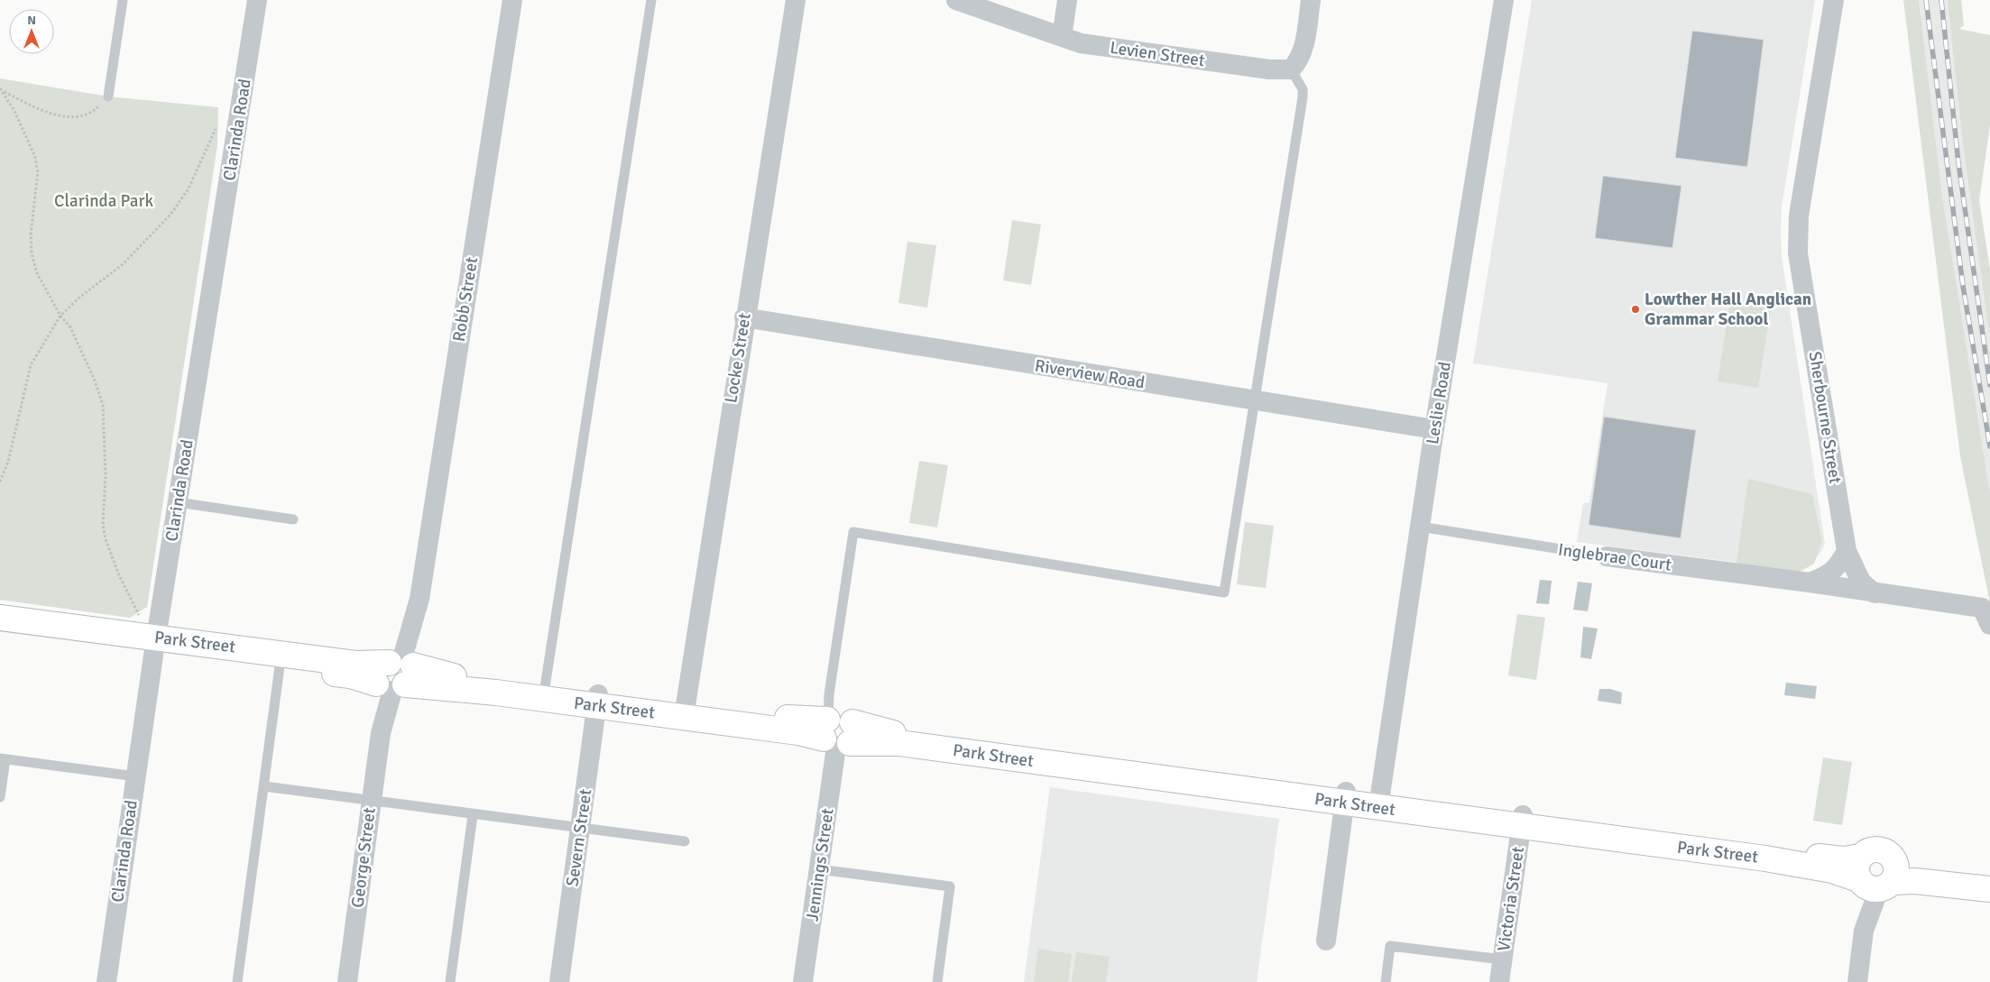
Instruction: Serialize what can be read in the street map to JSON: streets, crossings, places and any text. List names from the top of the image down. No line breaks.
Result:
{"streets":{"street":["Levien Street","Clarinda Road","Robb Street","Locke Street","Riverview Road","Leslie Road","Sherbourne Street","Inglebrae Court","Park Street","Severn Street","George Street","Jennings Street","Victoria Street"]},"crossings":[["Clarinda Road","Park Street"],["Robb Street","Park Street"],["Robb Street","George Street"],["Locke Street","Riverview Road"],["Locke Street","Park Street"],["Riverview Road","Leslie Road"],["Leslie Road","Inglebrae Court"],["Leslie Road","Park Street"],["Sherbourne Street","Inglebrae Court"],["Park Street","Severn Street"],["Park Street","George Street"],["Park Street","Jennings Street"],["Park Street","Victoria Street"]],"parks":["Clarinda Park"],"places":["Lowther Hall Anglican Grammar School"],"north":"top"}
